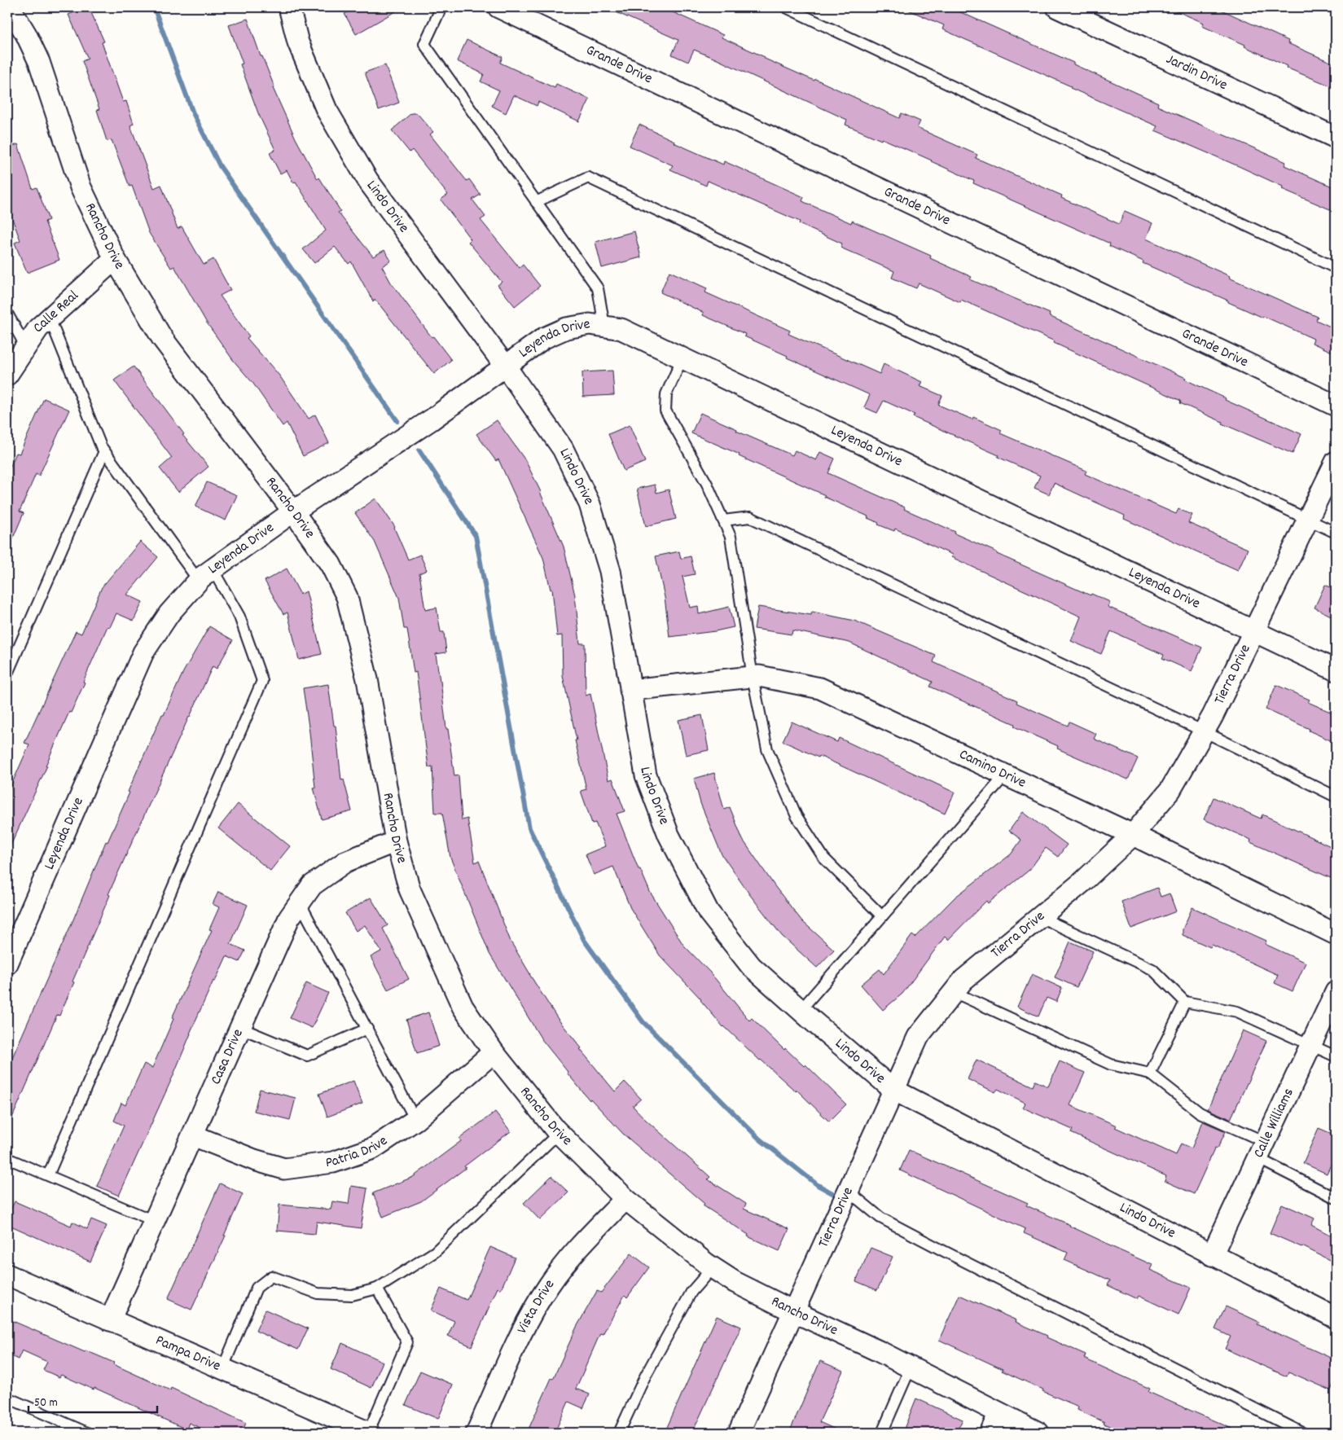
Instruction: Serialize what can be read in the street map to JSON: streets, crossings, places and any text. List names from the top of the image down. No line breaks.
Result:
{"streets":{"street":["Grande Drive","Jardin Drive","Lindo Drive","Rancho Drive","Calle Real","Leyenda Drive","Tierra Drive","Camino Drive","Casa Drive","Calle Williams","Patria Drive","Vista Drive","Pampa Drive"]},"crossings":[["Lindo Drive","Leyenda Drive"],["Lindo Drive","Tierra Drive"],["Lindo Drive","Camino Drive"],["Lindo Drive","Calle Williams"],["Rancho Drive","Calle Real"],["Rancho Drive","Leyenda Drive"],["Rancho Drive","Tierra Drive"],["Rancho Drive","Casa Drive"],["Rancho Drive","Patria Drive"],["Rancho Drive","Vista Drive"],["Leyenda Drive","Tierra Drive"],["Tierra Drive","Camino Drive"],["Casa Drive","Patria Drive"],["Casa Drive","Pampa Drive"]],"scale_bar":"50 m"}
